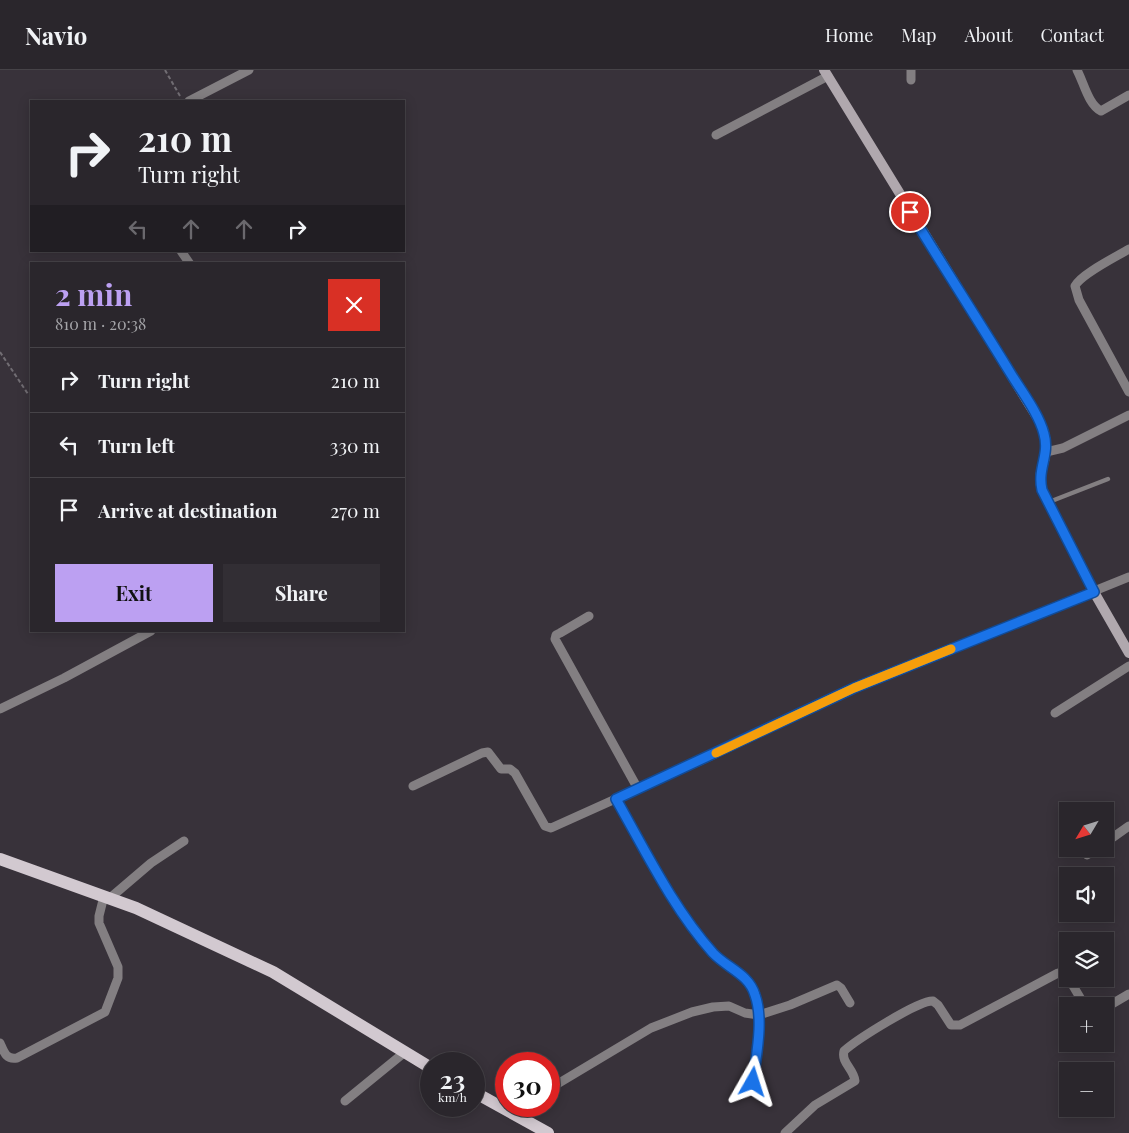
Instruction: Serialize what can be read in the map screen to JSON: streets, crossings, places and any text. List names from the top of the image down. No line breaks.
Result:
{"north":"bottom left","page":{"header":"Navio","nav":["Home","Map","About","Contact"],"turn":["210 m","Turn right"],"heading":["2 min","810 m · 20:38"],"list":[{"name":"Turn right","value":"210 m"},{"name":"Turn left","value":"330 m"},{"name":"Arrive at destination","value":"270 m"}],"buttons":["Exit","Share"],"map_buttons":["+","−"],"speed":"23 km/h","limit":"30"}}
